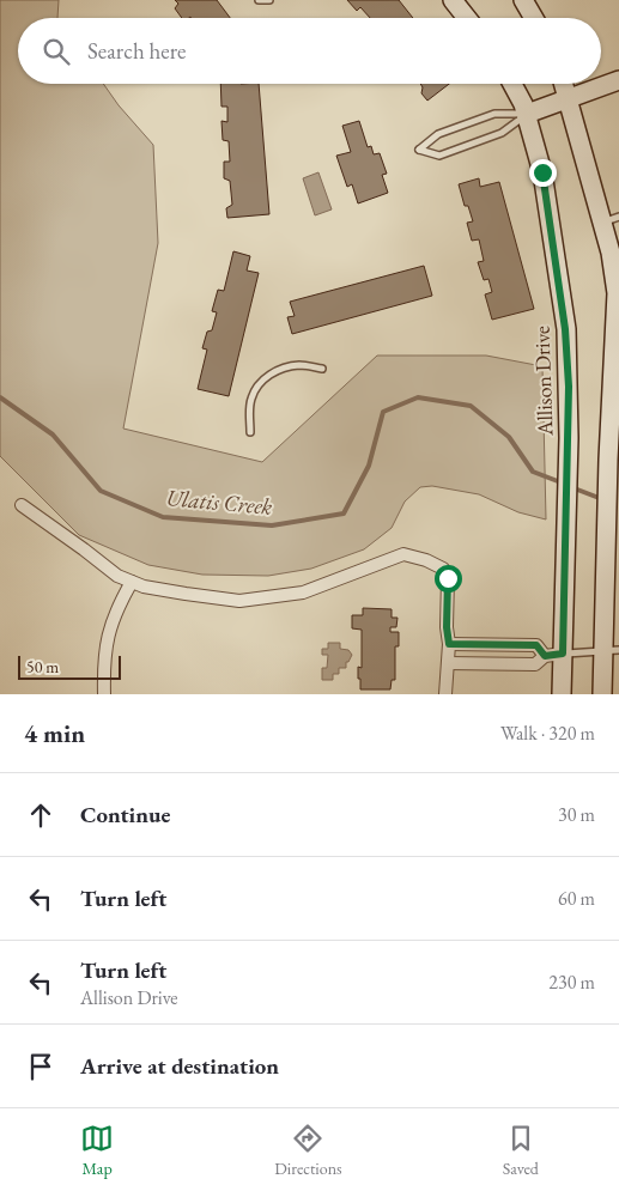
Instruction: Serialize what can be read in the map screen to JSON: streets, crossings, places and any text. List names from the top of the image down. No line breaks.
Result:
{"streets":{"main road":["Allison Drive"]},"water":["Ulatis Creek"],"scale_bar":"50 m","page":{"search":"Search here","scale":"50 m","heading":["4 min","Walk · 320 m"],"list":[["Continue","30 m"],["Turn left","60 m"],["Turn left","Allison Drive","230 m"],"Arrive at destination"],"nav":["Map","Directions","Saved"]}}
